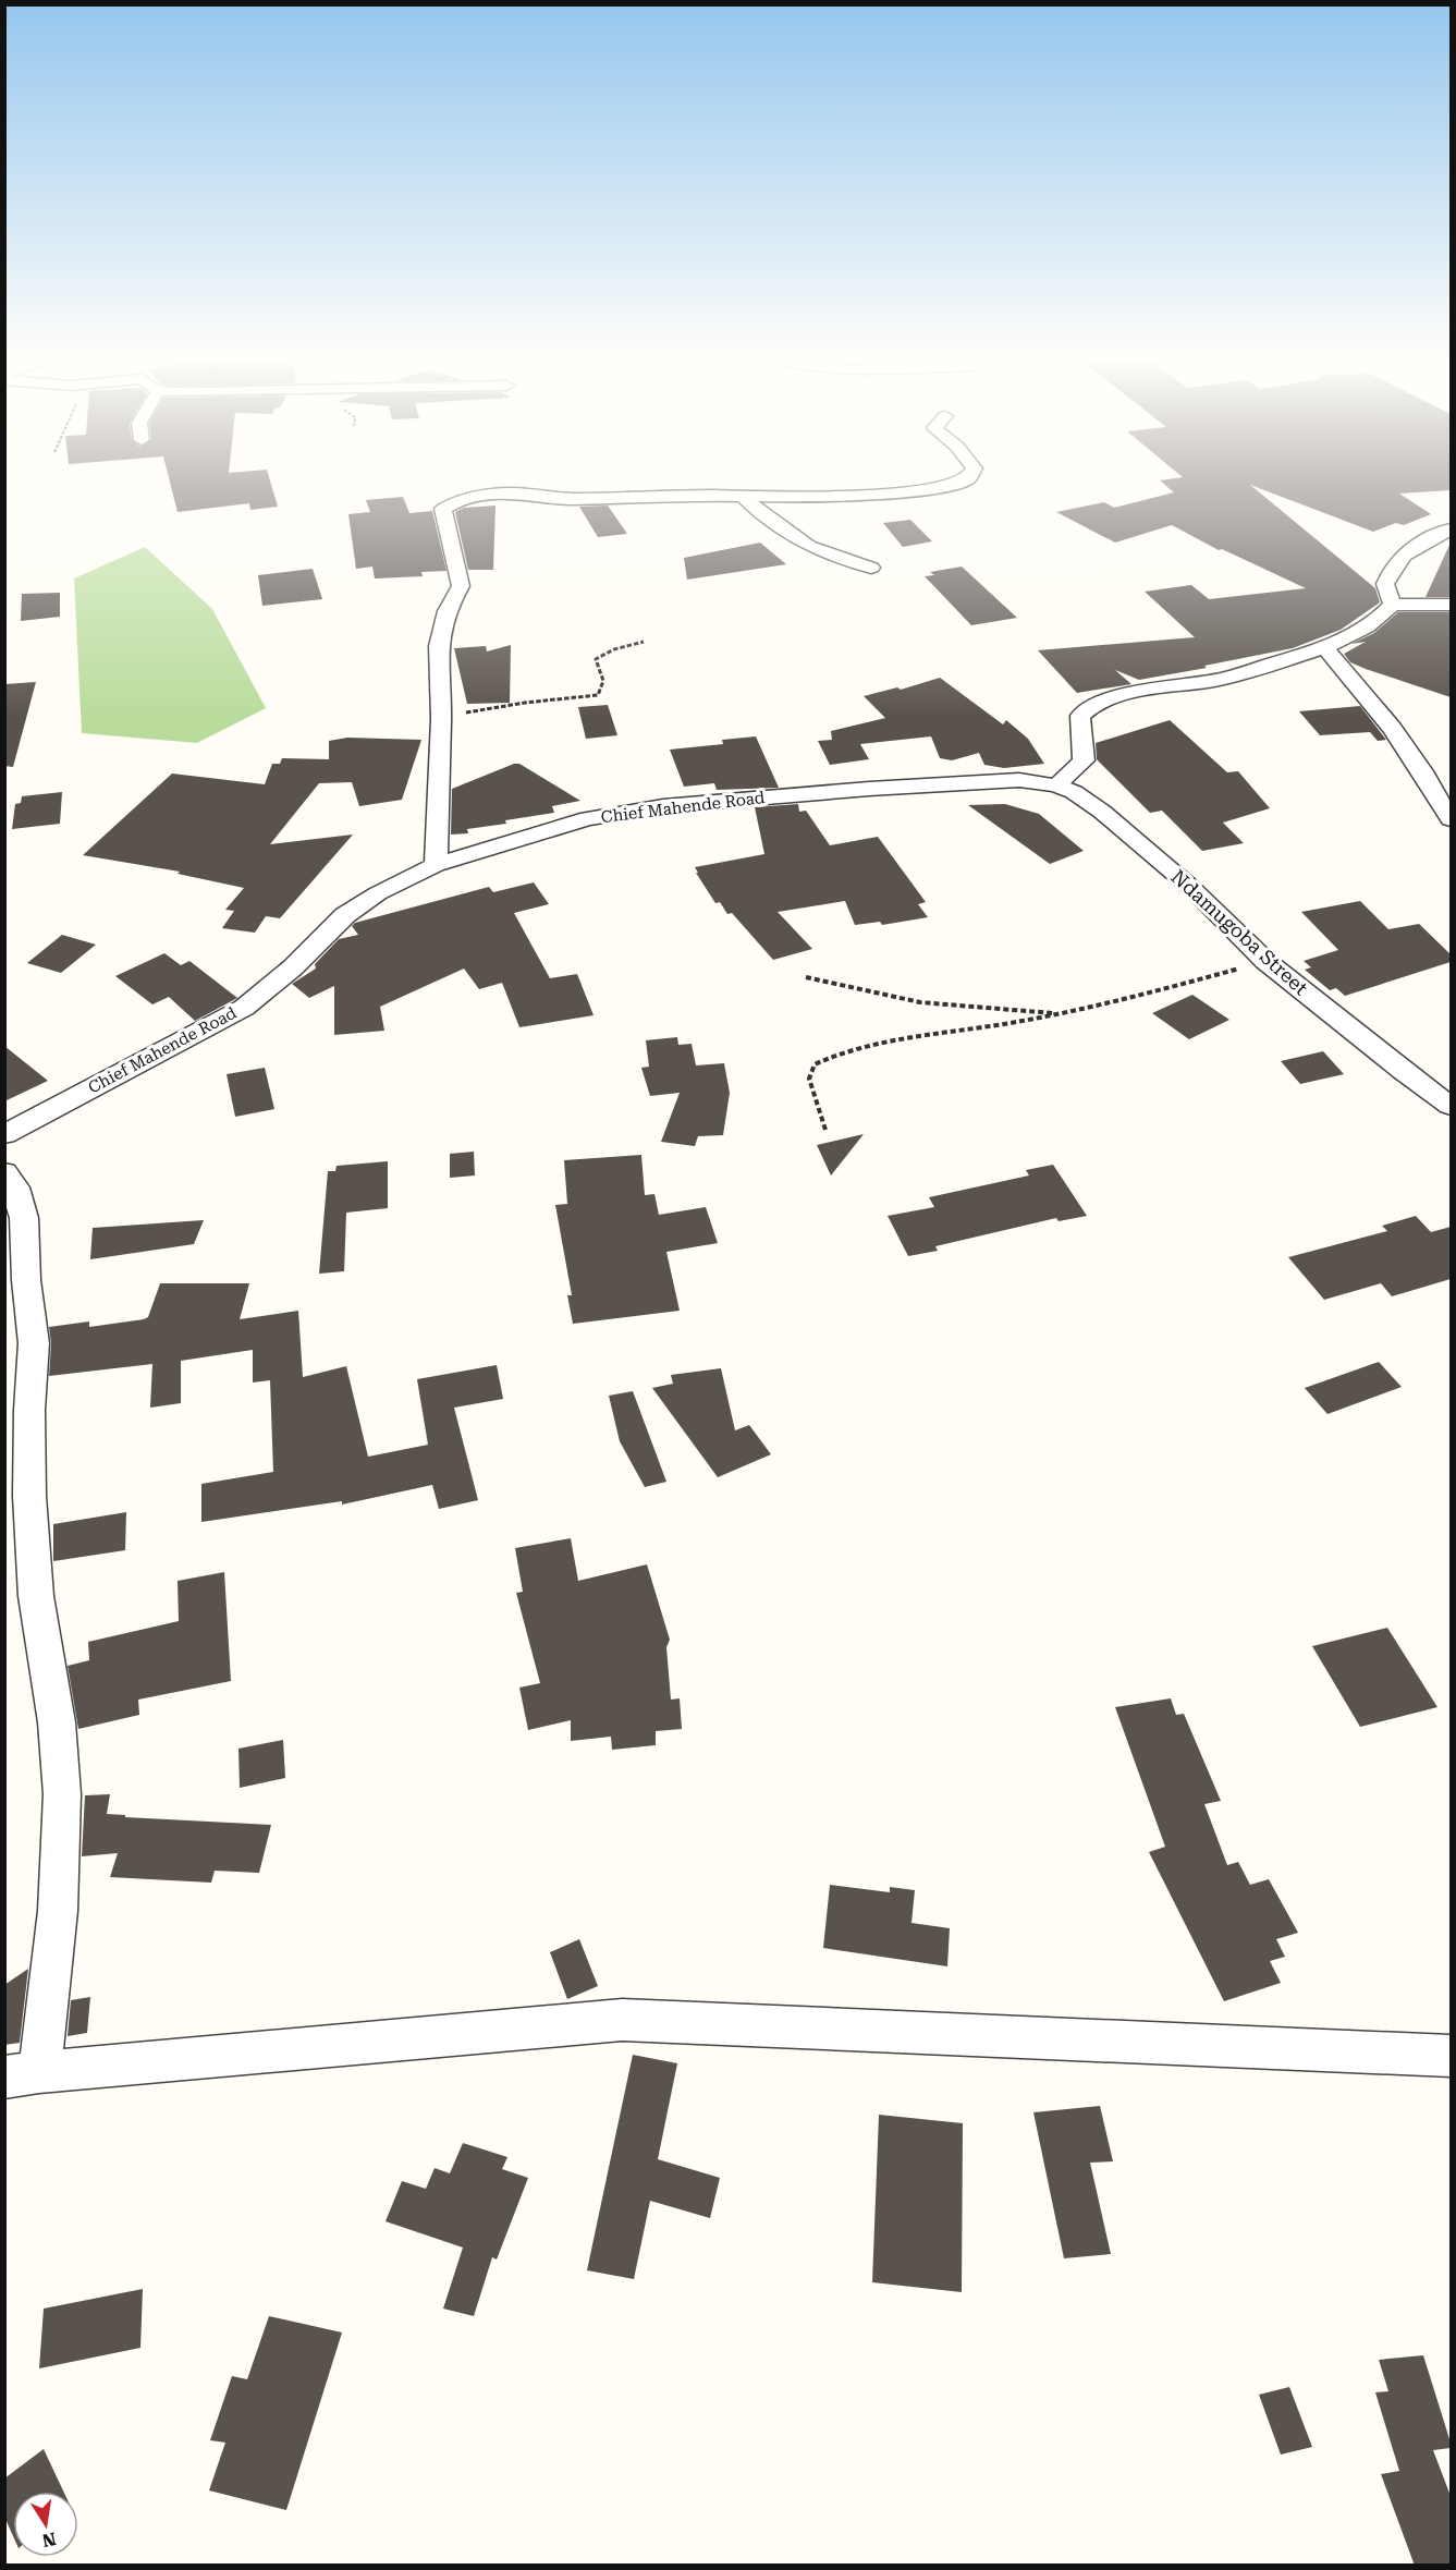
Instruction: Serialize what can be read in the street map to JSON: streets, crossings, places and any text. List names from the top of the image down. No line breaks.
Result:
{"streets":{"street":["Chief Mahende Road","Ndamugoba Street"]},"crossings":[["Chief Mahende Road","Ndamugoba Street"]],"north":"bottom"}
